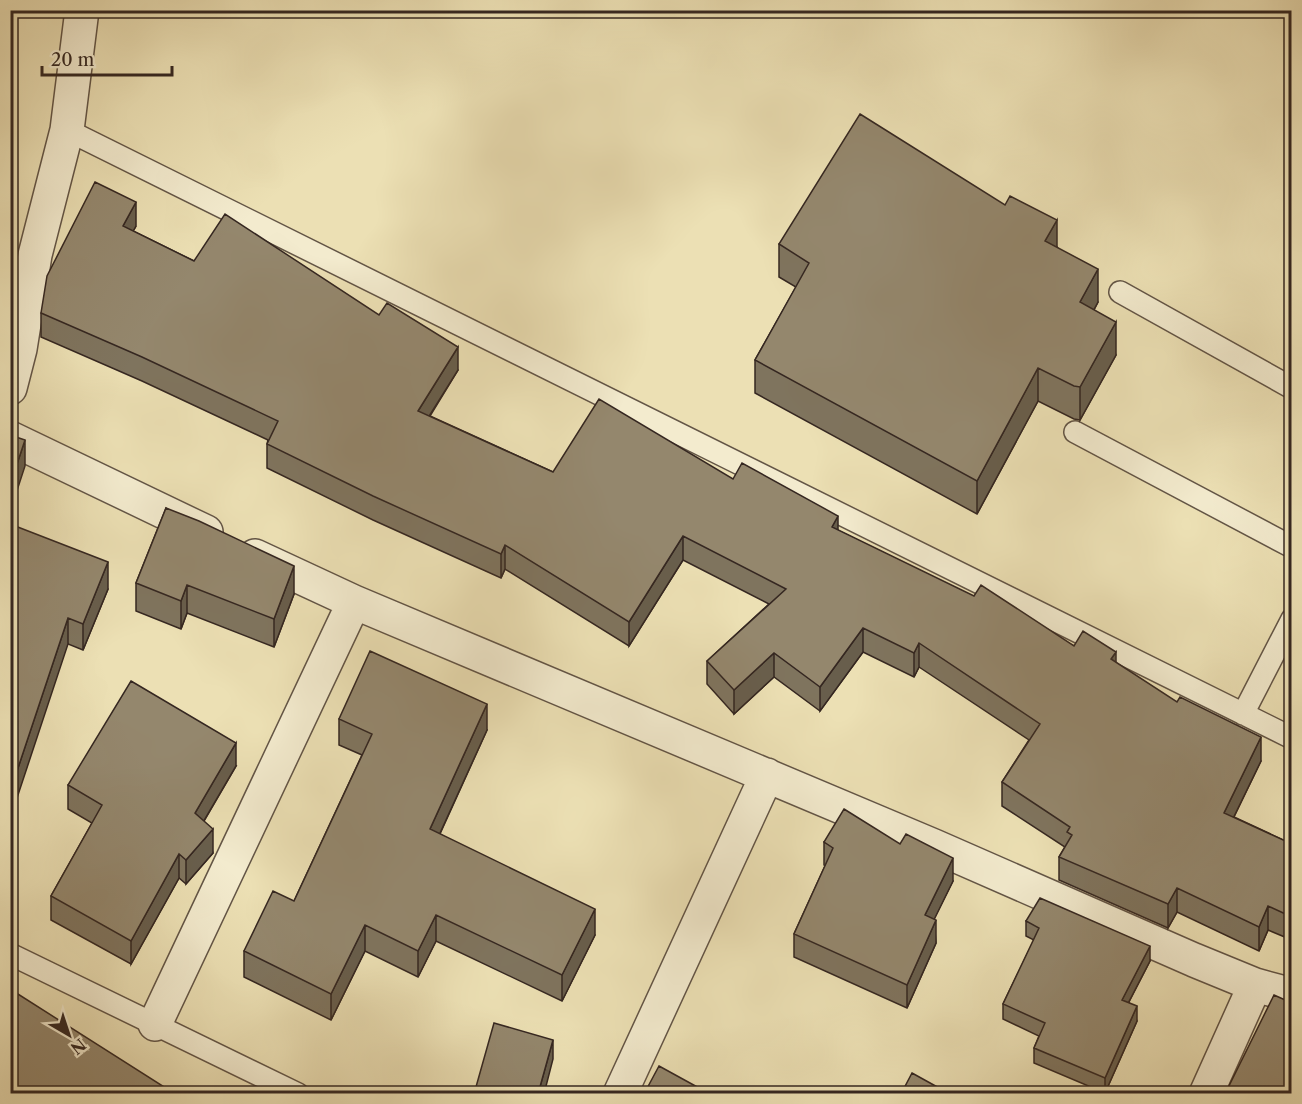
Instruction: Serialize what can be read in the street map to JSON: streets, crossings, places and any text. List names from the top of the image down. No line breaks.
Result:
{"scale_bar":"20 m","north":"bottom right"}
